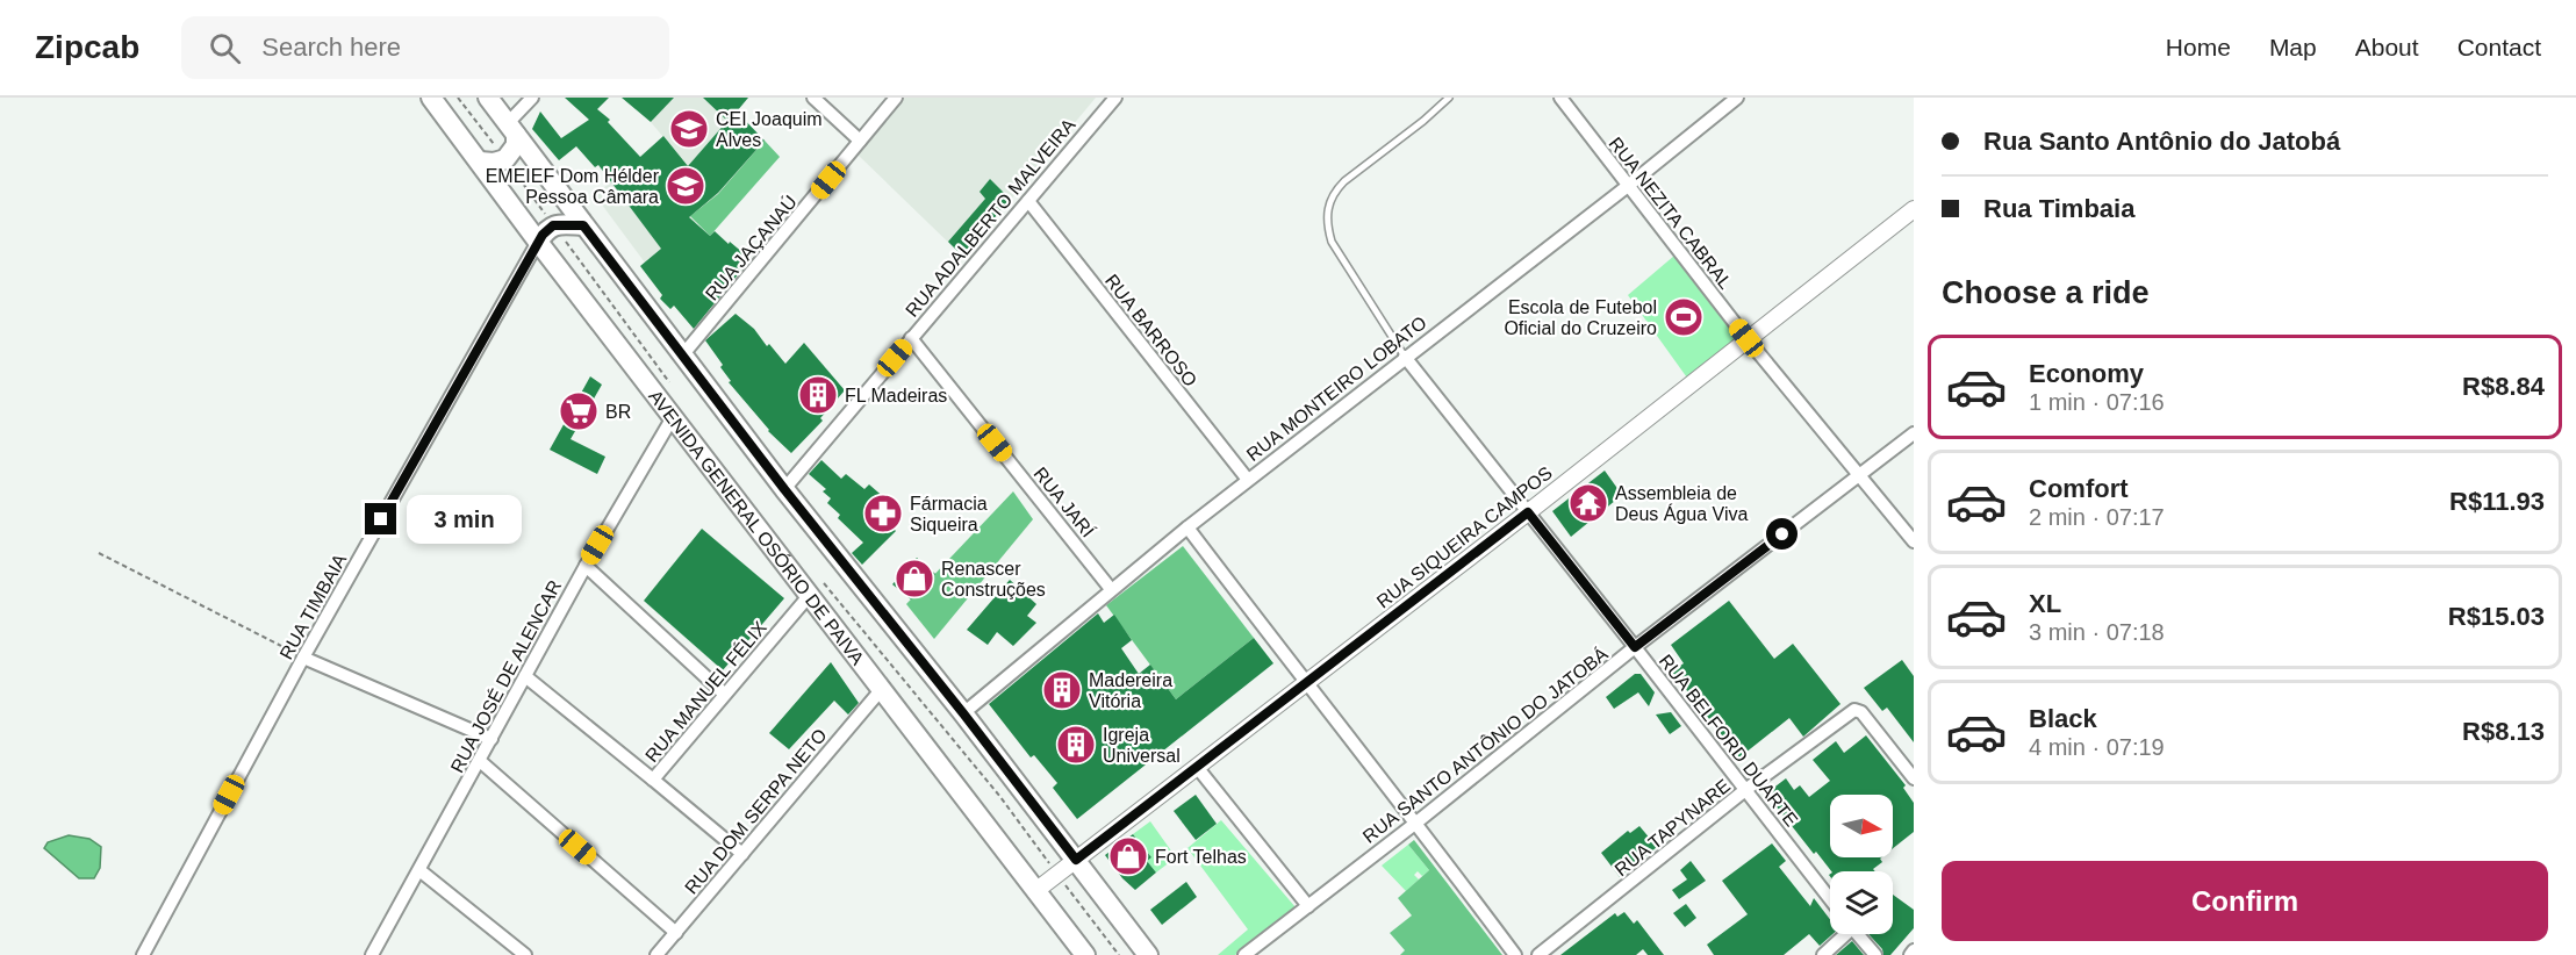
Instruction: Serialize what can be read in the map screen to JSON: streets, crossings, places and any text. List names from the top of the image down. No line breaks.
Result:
{"streets":{"main road":["AVENIDA GENERAL OSÓRIO DE PAIVA"],"street":["RUA NEZITA CABRAL","RUA ADALBERTO MALVEIRA","RUA JAÇANAÚ","RUA BARROSO","RUA MONTEIRO LOBATO","RUA JARÍ","RUA SIQUEIRA CAMPOS","RUA TIMBAIA","RUA JOSÉ DE ALENCAR","RUA MANUEL FÉLIX","RUA BELFORD DUARTE","RUA SANTO ANTÔNIO DO JATOBÁ","RUA DOM SERPA NETO","RUA TAPYNARE"]},"crossings":[["RUA NEZITA CABRAL","RUA MONTEIRO LOBATO"],["RUA NEZITA CABRAL","RUA SIQUEIRA CAMPOS"],["RUA NEZITA CABRAL","RUA SANTO ANTÔNIO DO JATOBÁ"],["RUA ADALBERTO MALVEIRA","RUA BARROSO"],["RUA ADALBERTO MALVEIRA","RUA JARÍ"],["RUA BARROSO","RUA MONTEIRO LOBATO"],["RUA MONTEIRO LOBATO","RUA JARÍ"],["RUA MONTEIRO LOBATO","RUA BELFORD DUARTE"],["AVENIDA GENERAL OSÓRIO DE PAIVA","RUA SIQUEIRA CAMPOS"],["AVENIDA GENERAL OSÓRIO DE PAIVA","RUA TIMBAIA"],["AVENIDA GENERAL OSÓRIO DE PAIVA","RUA JOSÉ DE ALENCAR"],["AVENIDA GENERAL OSÓRIO DE PAIVA","RUA MANUEL FÉLIX"],["AVENIDA GENERAL OSÓRIO DE PAIVA","RUA DOM SERPA NETO"],["RUA SIQUEIRA CAMPOS","RUA BELFORD DUARTE"],["RUA JOSÉ DE ALENCAR","RUA MANUEL FÉLIX"],["RUA BELFORD DUARTE","RUA SANTO ANTÔNIO DO JATOBÁ"],["RUA BELFORD DUARTE","RUA TAPYNARE"]],"places":{"school or university":["CEI Joaquim Alves","EMEIEF Dom Hélder Pessoa Câmara"],"sports":["Escola de Futebol Oficial do Cruzeiro"],"building":["FL Madeiras","Madereira Vitória","Igreja Universal"],"supermarket":["BR"],"temple":["Assembleia de Deus Água Viva"],"pharmacy":["Fármacia Siqueira"],"shop":["Renascer Construções","Fort Telhas"]},"north":"right","page":{"header":"Zipcab","search":"Search here","nav":["Home","Map","About","Contact"],"banner":["Rua Santo Antônio do Jatobá","Rua Timbaia"],"heading":"Choose a ride","list":[{"name":"Economy","note":"1 min · 07:16","value":"R$8.84"},{"name":"Comfort","note":"2 min · 07:17","value":"R$11.93"},{"name":"XL","note":"3 min · 07:18","value":"R$15.03"},{"name":"Black","note":"4 min · 07:19","value":"R$8.13"}],"bubble":"3 min","buttons":"Confirm"}}
